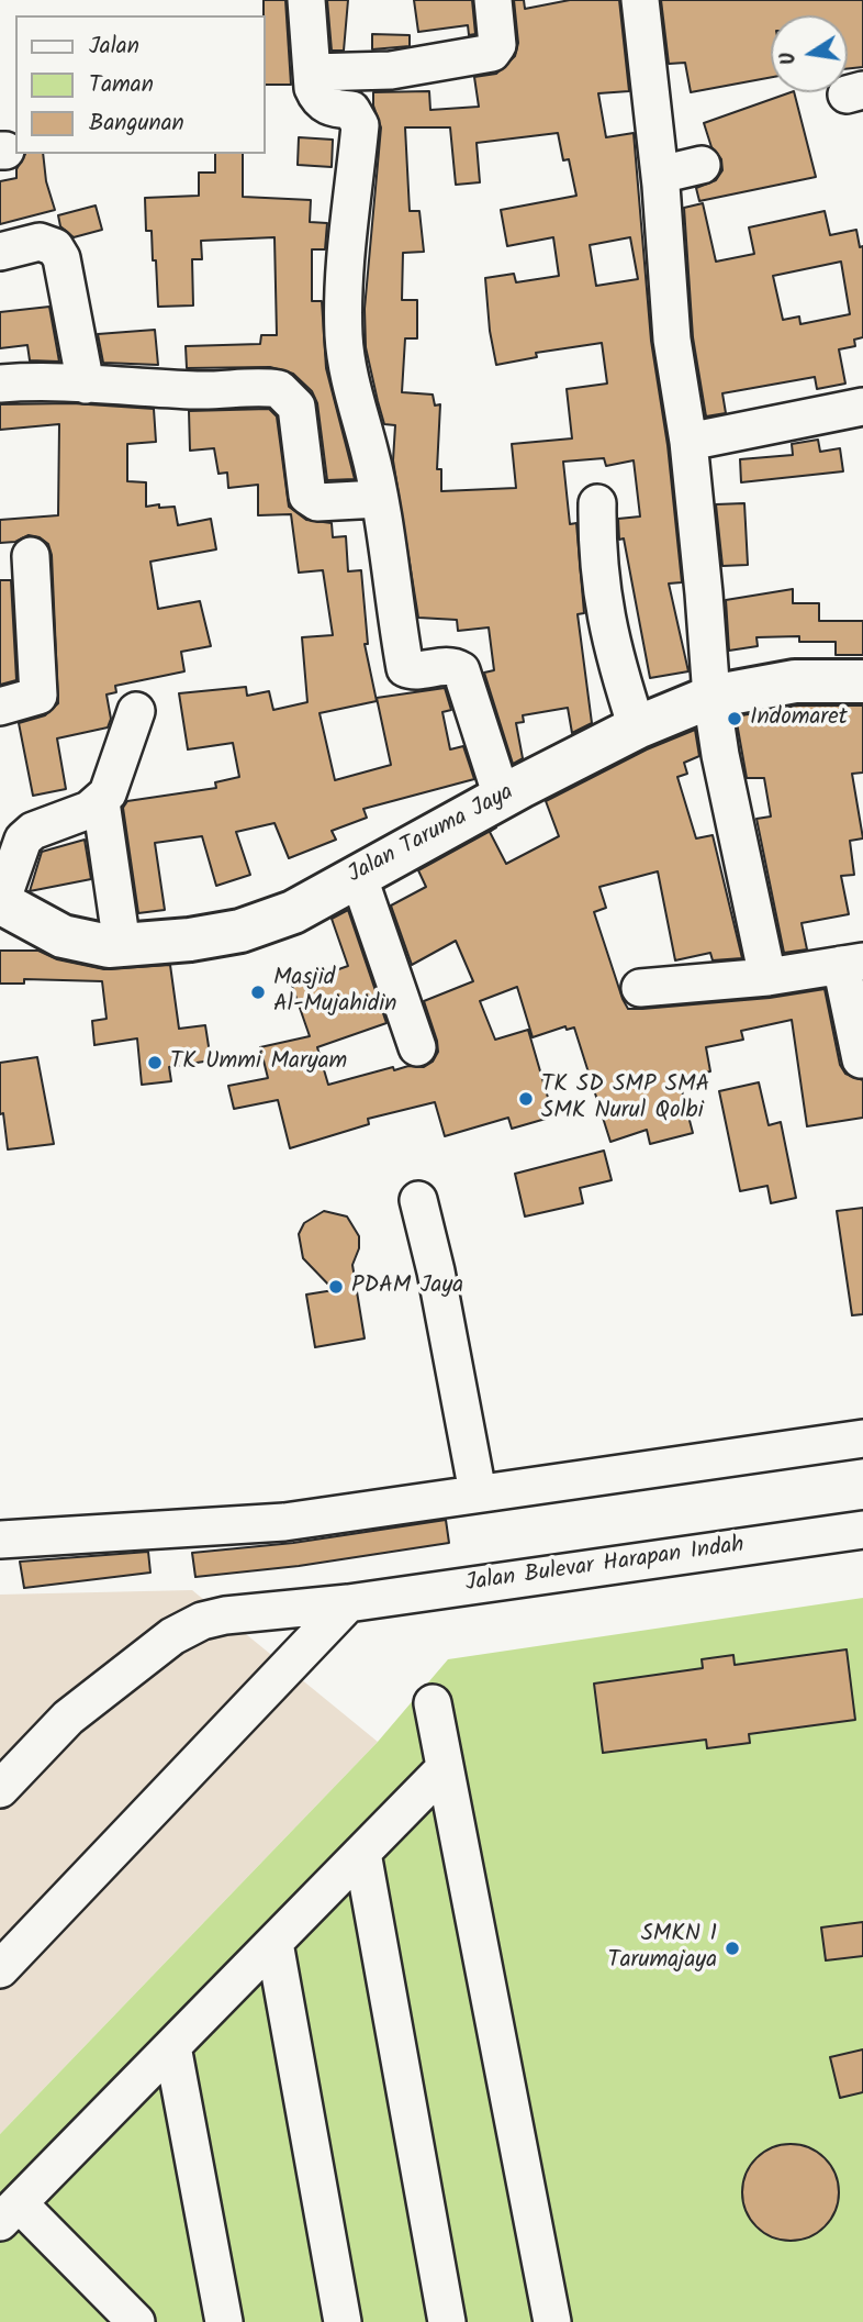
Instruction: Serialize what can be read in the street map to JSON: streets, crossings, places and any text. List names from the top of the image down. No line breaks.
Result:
{"streets":{"main road":["Jalan Taruma Jaya"],"street":["Jalan Bulevar Harapan Indah"]},"places":["Indomaret","Masjid Al-Mujahidin","TK Ummi Maryam","TK SD SMP SMA SMK Nurul Qolbi","PDAM Jaya","SMKN 1 Tarumajaya"],"legend":["Jalan","Taman","Bangunan"],"north":"left"}
